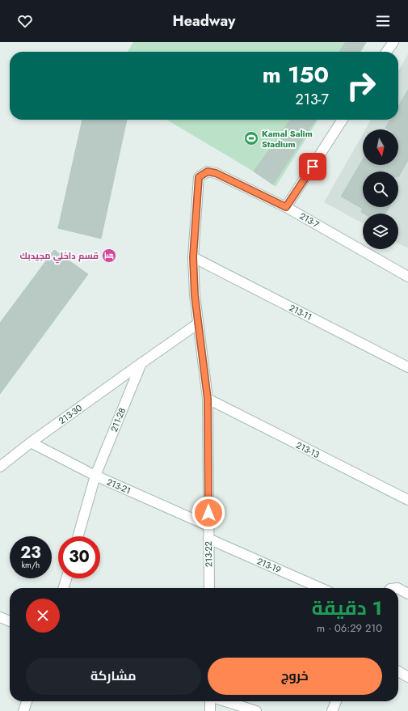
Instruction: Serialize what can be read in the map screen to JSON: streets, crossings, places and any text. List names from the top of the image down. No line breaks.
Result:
{"streets":{"street":["213-7","213-11","213-30","211-28","213-13","213-21","213-22","213-19"]},"crossings":[["213-7","213-22"],["213-11","213-22"],["213-30","211-28"],["213-30","213-21"],["211-28","213-21"],["213-13","213-22"],["213-21","213-22"],["213-22","213-19"]],"places":{"sports":["Kamal Salim Stadium"],"hotel":["قسم داخلي مجيدبك"]},"north":"bottom","page":{"header":"Headway","turn":["150 m","213-7"],"speed":"23 km/h","limit":"30","heading":["1 دقيقة","210 m · 06:29"],"buttons":["خروج","مشاركة"]}}
